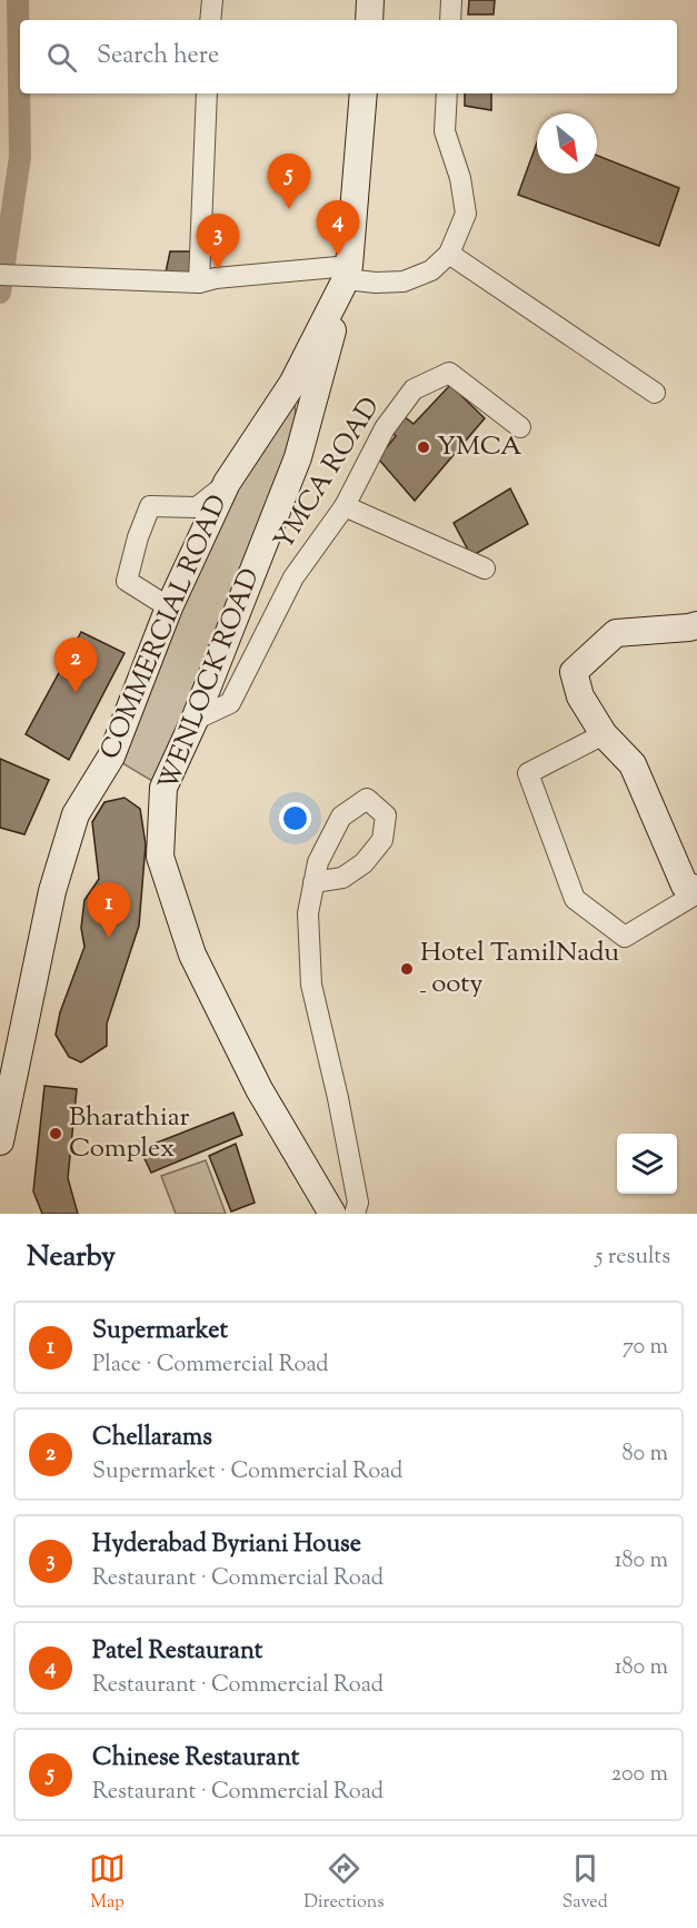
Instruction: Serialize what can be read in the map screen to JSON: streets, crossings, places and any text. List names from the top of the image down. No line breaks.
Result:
{"streets":{"street":["YMCA ROAD","COMMERCIAL ROAD","WENLOCK ROAD"]},"crossings":[["YMCA ROAD","WENLOCK ROAD"],["COMMERCIAL ROAD","WENLOCK ROAD"]],"places":["YMCA","Hotel TamilNadu _ ooty","Bharathiar Complex"],"north":"bottom right","page":{"search":"Search here","pins":["5","4","3","2","1"],"heading":["Nearby","5 results"],"list":[{"mark":"1","name":"Supermarket","note":"Place · Commercial Road","value":"70 m"},{"mark":"2","name":"Chellarams","note":"Supermarket · Commercial Road","value":"80 m"},{"mark":"3","name":"Hyderabad Byriani House","note":"Restaurant · Commercial Road","value":"180 m"},{"mark":"4","name":"Patel Restaurant","note":"Restaurant · Commercial Road","value":"180 m"},{"mark":"5","name":"Chinese Restaurant","note":"Restaurant · Commercial Road","value":"200 m"}],"nav":["Map","Directions","Saved"]}}
